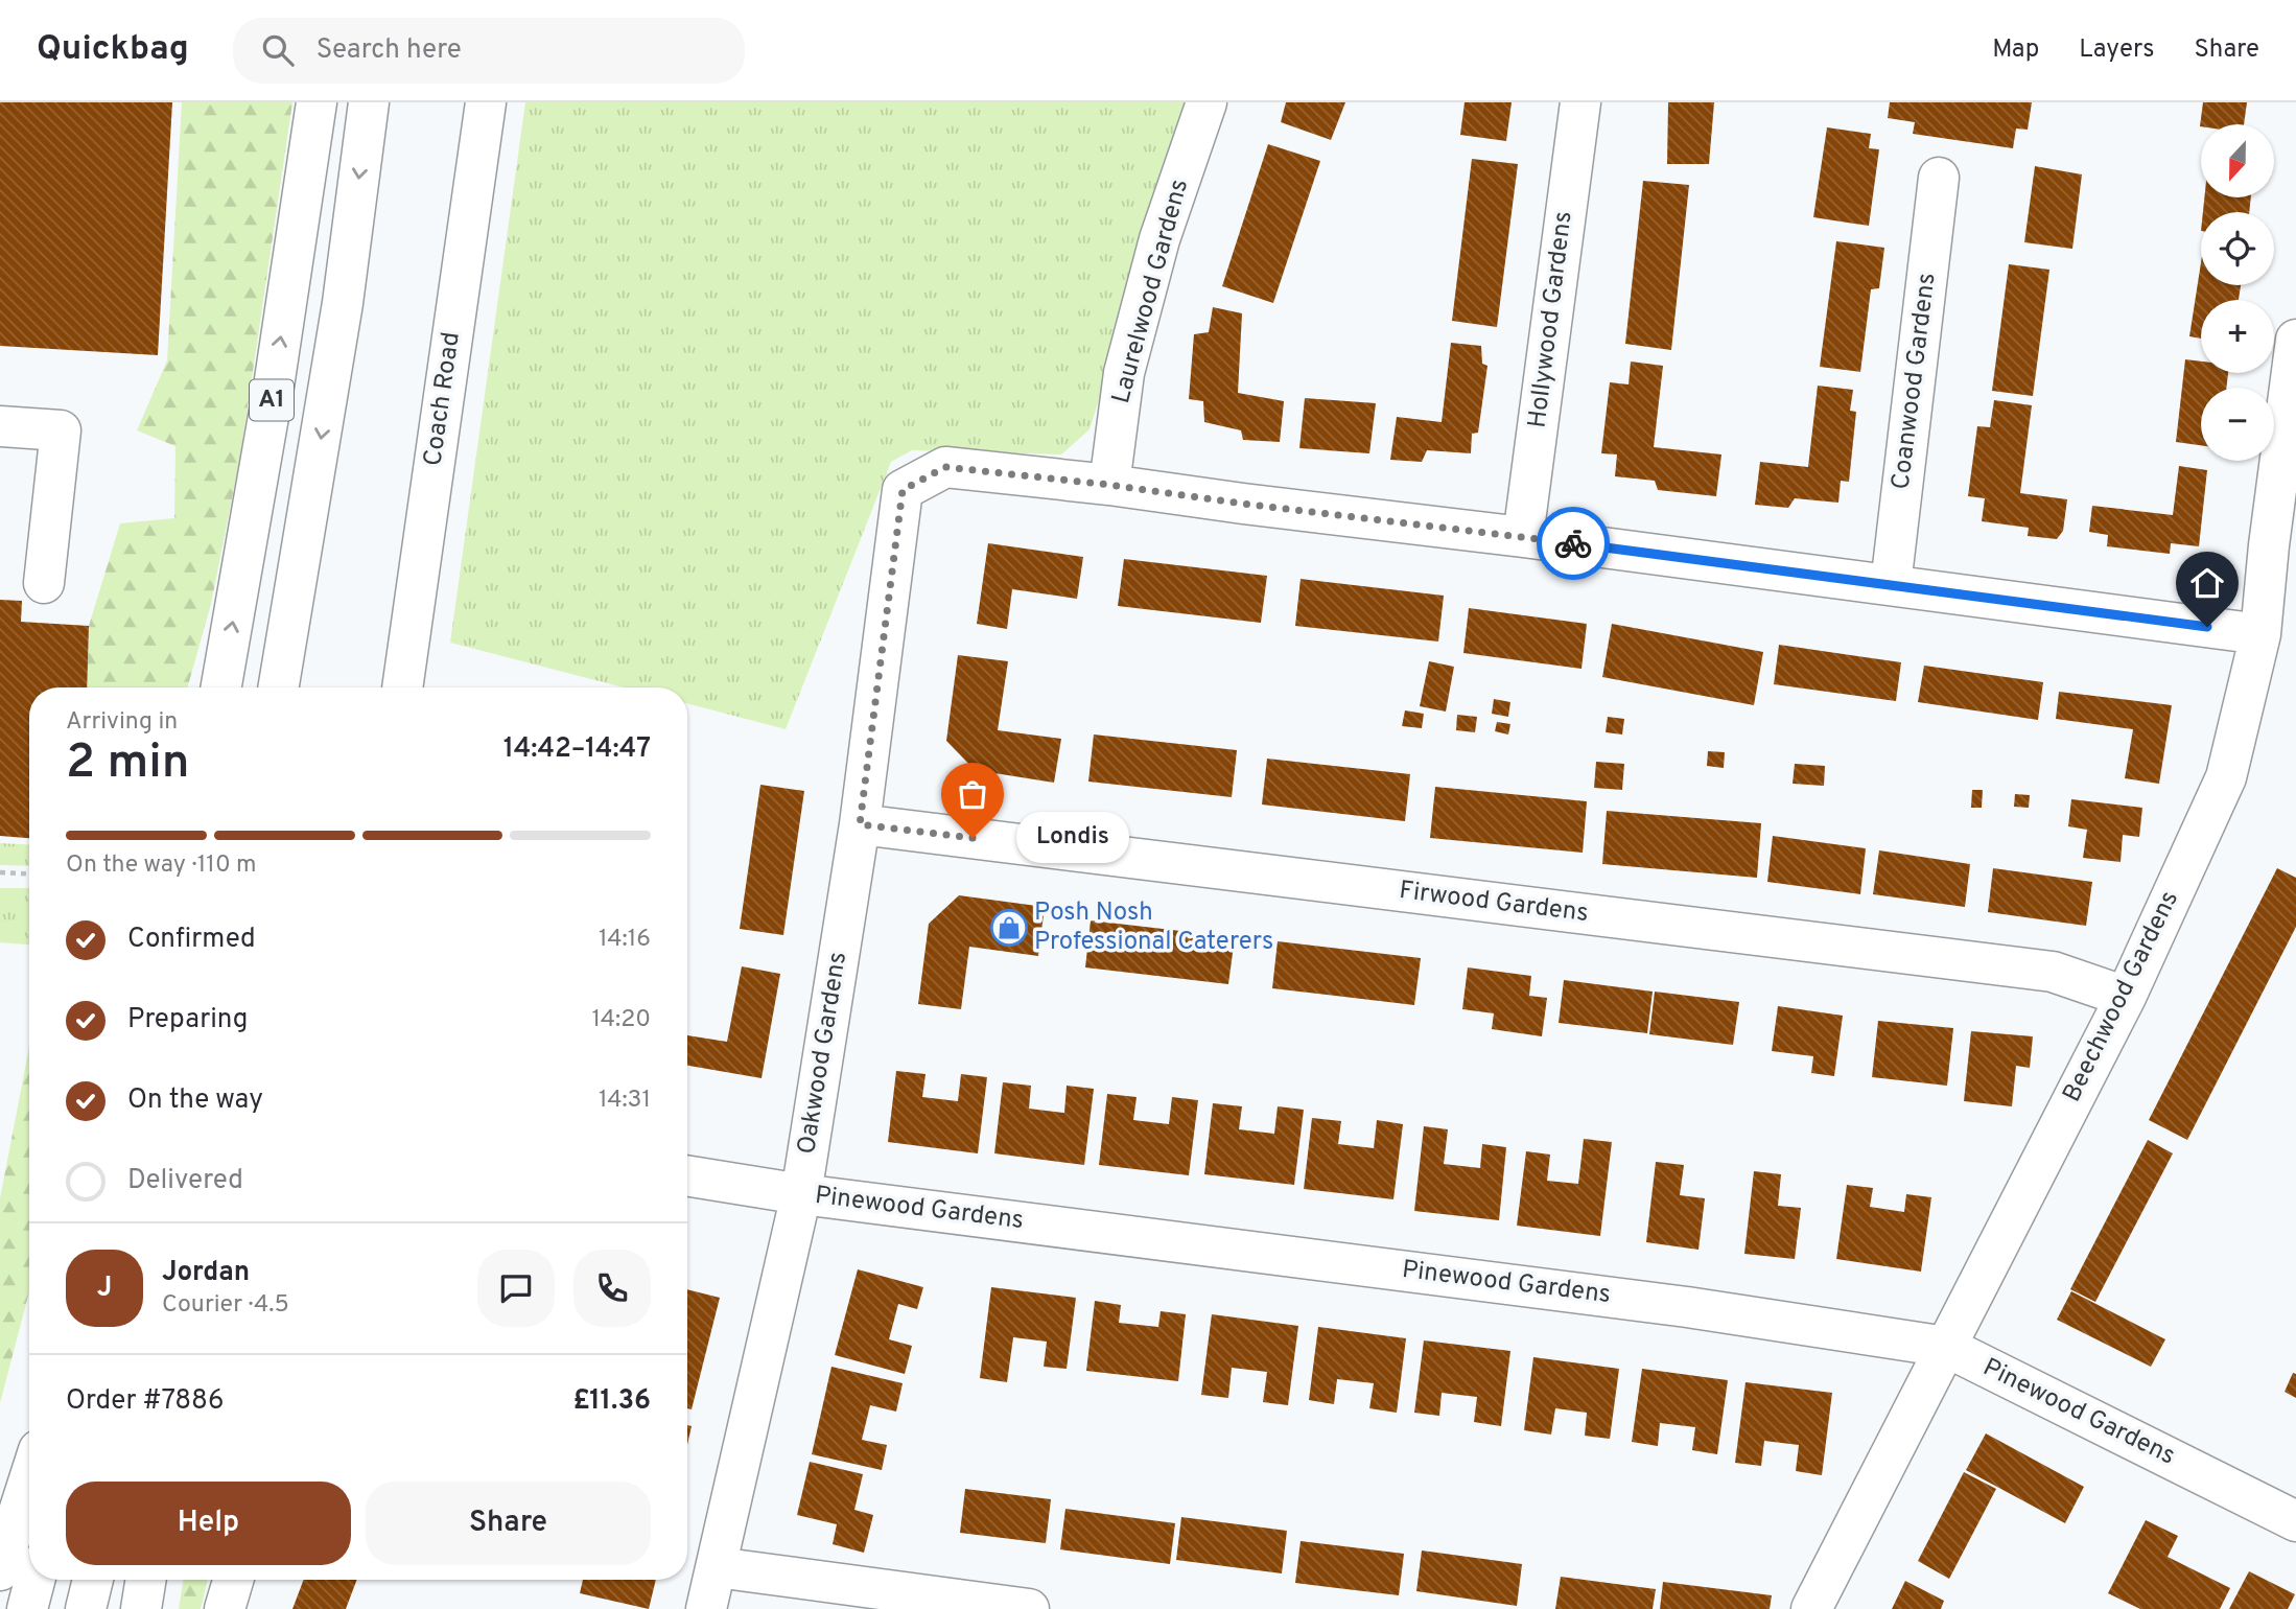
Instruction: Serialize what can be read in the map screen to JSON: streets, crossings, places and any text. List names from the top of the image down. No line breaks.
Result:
{"streets":{"main road":["Laurelwood Gardens","Hollywood Gardens","Coanwood Gardens","Coach Road","A1","Firwood Gardens","Beechwood Gardens","Oakwood Gardens","Pinewood Gardens"]},"crossings":[["Laurelwood Gardens","Oakwood Gardens"],["Firwood Gardens","Beechwood Gardens"],["Firwood Gardens","Oakwood Gardens"],["Beechwood Gardens","Pinewood Gardens"],["Oakwood Gardens","Pinewood Gardens"]],"places":{"other":["Londis"],"shop":["Posh Nosh Professional Caterers"]},"north":"bottom","page":{"header":"Quickbag","search":"Search here","nav":["Map","Layers","Share"],"map_buttons":["+","−"],"heading":["2 min","Arriving in","14:42–14:47"],"panel":["Jordan","Courier · 4.5","Order #7886","£11.36"],"bubble":"Londis","bar":"On the way · 110 m","list":[["Confirmed","14:16"],["Preparing","14:20"],["On the way","14:31"],"Delivered"],"round":"J","buttons":["Help","Share"]}}
